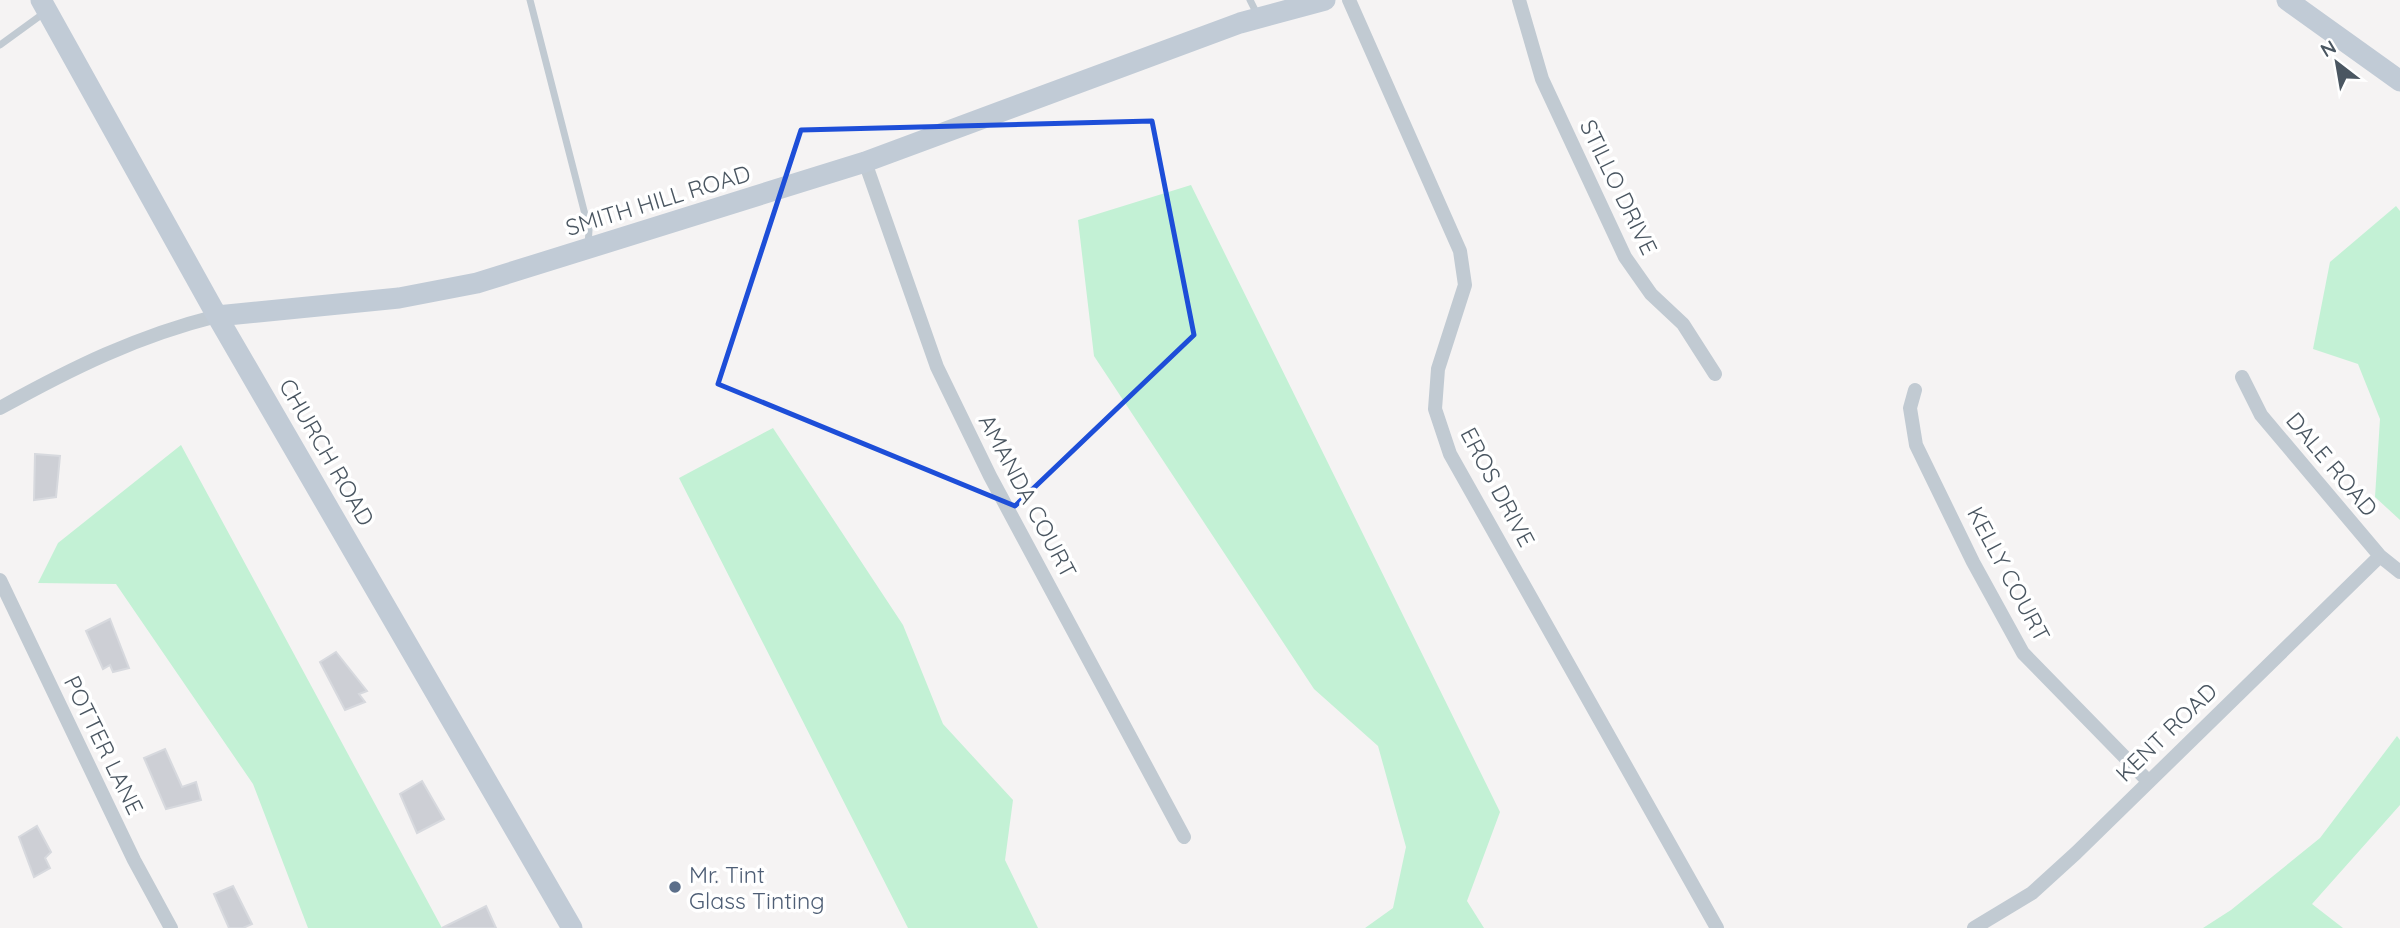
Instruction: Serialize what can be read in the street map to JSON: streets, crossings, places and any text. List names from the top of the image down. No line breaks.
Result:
{"streets":{"street":["STILLO DRIVE","SMITH HILL ROAD","CHURCH ROAD","DALE ROAD","EROS DRIVE","AMANDA COURT","KELLY COURT","KENT ROAD","POTTER LANE"]},"crossings":[["SMITH HILL ROAD","CHURCH ROAD"],["SMITH HILL ROAD","AMANDA COURT"],["DALE ROAD","KENT ROAD"],["KELLY COURT","KENT ROAD"]],"places":["Mr. Tint Glass Tinting"],"north":"top left"}
